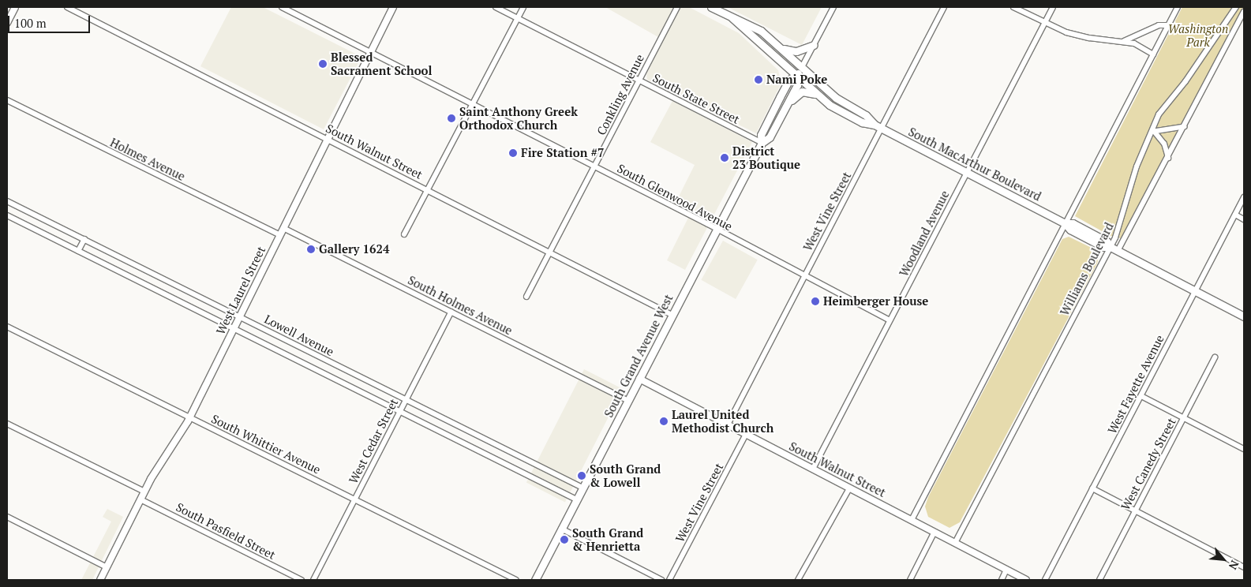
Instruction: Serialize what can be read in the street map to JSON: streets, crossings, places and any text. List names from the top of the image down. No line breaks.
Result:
{"streets":{"main road":["South MacArthur Boulevard","South Grand Avenue West"],"street":["Conkling Avenue","South State Street","South Walnut Street","Holmes Avenue","South Glenwood Avenue","West Vine Street","Woodland Avenue","Williams Boulevard","West Laurel Street","South Holmes Avenue","Lowell Avenue","West Fayette Avenue","West Cedar Street","South Whittier Avenue","West Canedy Street","South Pasfield Street"]},"crossings":[["Conkling Avenue","South State Street"],["Conkling Avenue","South Walnut Street"],["Conkling Avenue","South Glenwood Avenue"],["South State Street","South Grand Avenue West"],["South Walnut Street","West Vine Street"],["South Walnut Street","Woodland Avenue"],["South Walnut Street","Williams Boulevard"],["South Walnut Street","West Laurel Street"],["South Walnut Street","South Grand Avenue West"],["Holmes Avenue","West Laurel Street"],["South MacArthur Boulevard","West Vine Street"],["South MacArthur Boulevard","Woodland Avenue"],["South MacArthur Boulevard","Williams Boulevard"],["South MacArthur Boulevard","South Grand Avenue West"],["South MacArthur Boulevard","West Fayette Avenue"],["South Glenwood Avenue","West Vine Street"],["South Glenwood Avenue","Woodland Avenue"],["South Glenwood Avenue","West Laurel Street"],["South Glenwood Avenue","South Grand Avenue West"],["West Laurel Street","South Holmes Avenue"],["West Laurel Street","Lowell Avenue"],["West Laurel Street","South Whittier Avenue"],["West Laurel Street","South Pasfield Street"],["South Holmes Avenue","South Grand Avenue West"],["South Holmes Avenue","West Cedar Street"],["Lowell Avenue","South Grand Avenue West"],["Lowell Avenue","West Cedar Street"],["West Cedar Street","South Whittier Avenue"]],"parks":["Washington Park"],"places":["Blessed Sacrament School","Nami Poke","Saint Anthony Greek Orthodox Church","Fire Station #7","District 23 Boutique","Gallery 1624","Heimberger House","Laurel United Methodist Church","South Grand & Lowell","South Grand & Henrietta"],"scale_bar":"100 m","north":"bottom right"}
